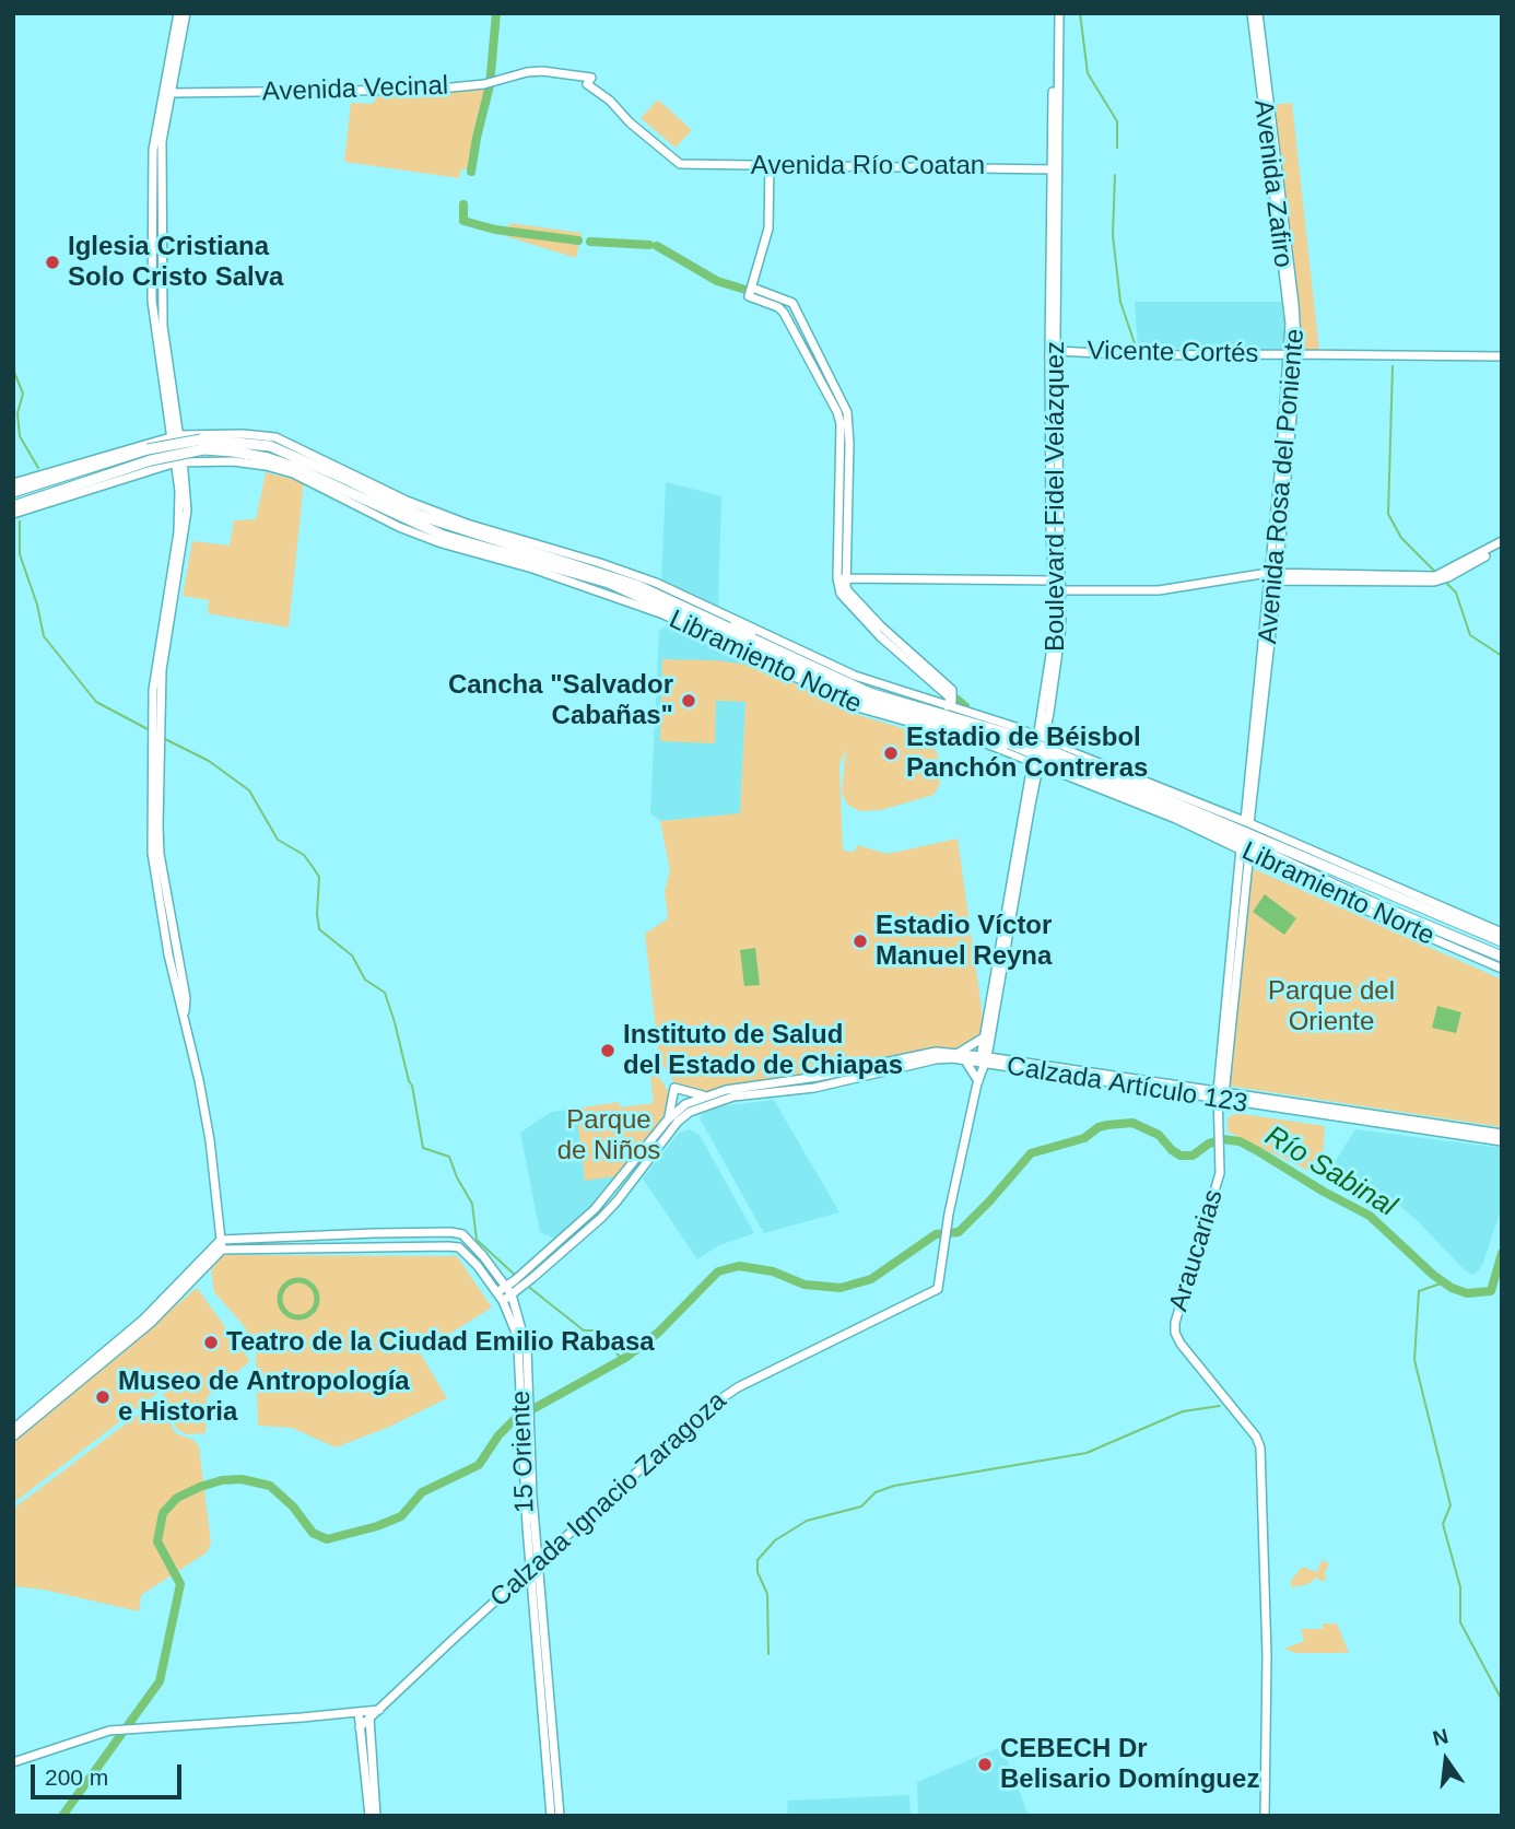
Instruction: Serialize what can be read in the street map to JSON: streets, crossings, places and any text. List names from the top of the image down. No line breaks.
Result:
{"streets":{"highway":["Libramiento Norte"],"street":["Avenida Vecinal","Avenida Río Coatan","Avenida Zafiro","Vicente Cortés","Avenida Rosa del Poniente","Boulevard Fidel Velázquez","Calzada Artículo 123","Araucarias","15 Oriente","Calzada Ignacio Zaragoza"]},"crossings":[["Avenida Vecinal","Avenida Río Coatan"],["Avenida Río Coatan","Boulevard Fidel Velázquez"],["Avenida Zafiro","Vicente Cortés"],["Avenida Zafiro","Avenida Rosa del Poniente"],["Vicente Cortés","Avenida Rosa del Poniente"],["Vicente Cortés","Boulevard Fidel Velázquez"],["Avenida Rosa del Poniente","Libramiento Norte"],["Avenida Rosa del Poniente","Calzada Artículo 123"],["Avenida Rosa del Poniente","Araucarias"],["Boulevard Fidel Velázquez","Libramiento Norte"],["Boulevard Fidel Velázquez","Calzada Artículo 123"],["Boulevard Fidel Velázquez","Calzada Ignacio Zaragoza"],["Calzada Artículo 123","Calzada Ignacio Zaragoza"],["15 Oriente","Calzada Ignacio Zaragoza"]],"water":["Río Sabinal"],"parks":["Parque del Oriente","Parque de Niños"],"places":["Iglesia Cristiana Solo Cristo Salva","Cancha \"Salvador Cabañas\"","Estadio de Béisbol Panchón Contreras","Estadio Víctor Manuel Reyna","Instituto de Salud del Estado de Chiapas","Teatro de la Ciudad Emilio Rabasa","Museo de Antropología e Historia","CEBECH Dr Belisario Domínguez"],"scale_bar":"200 m","north":"top"}
